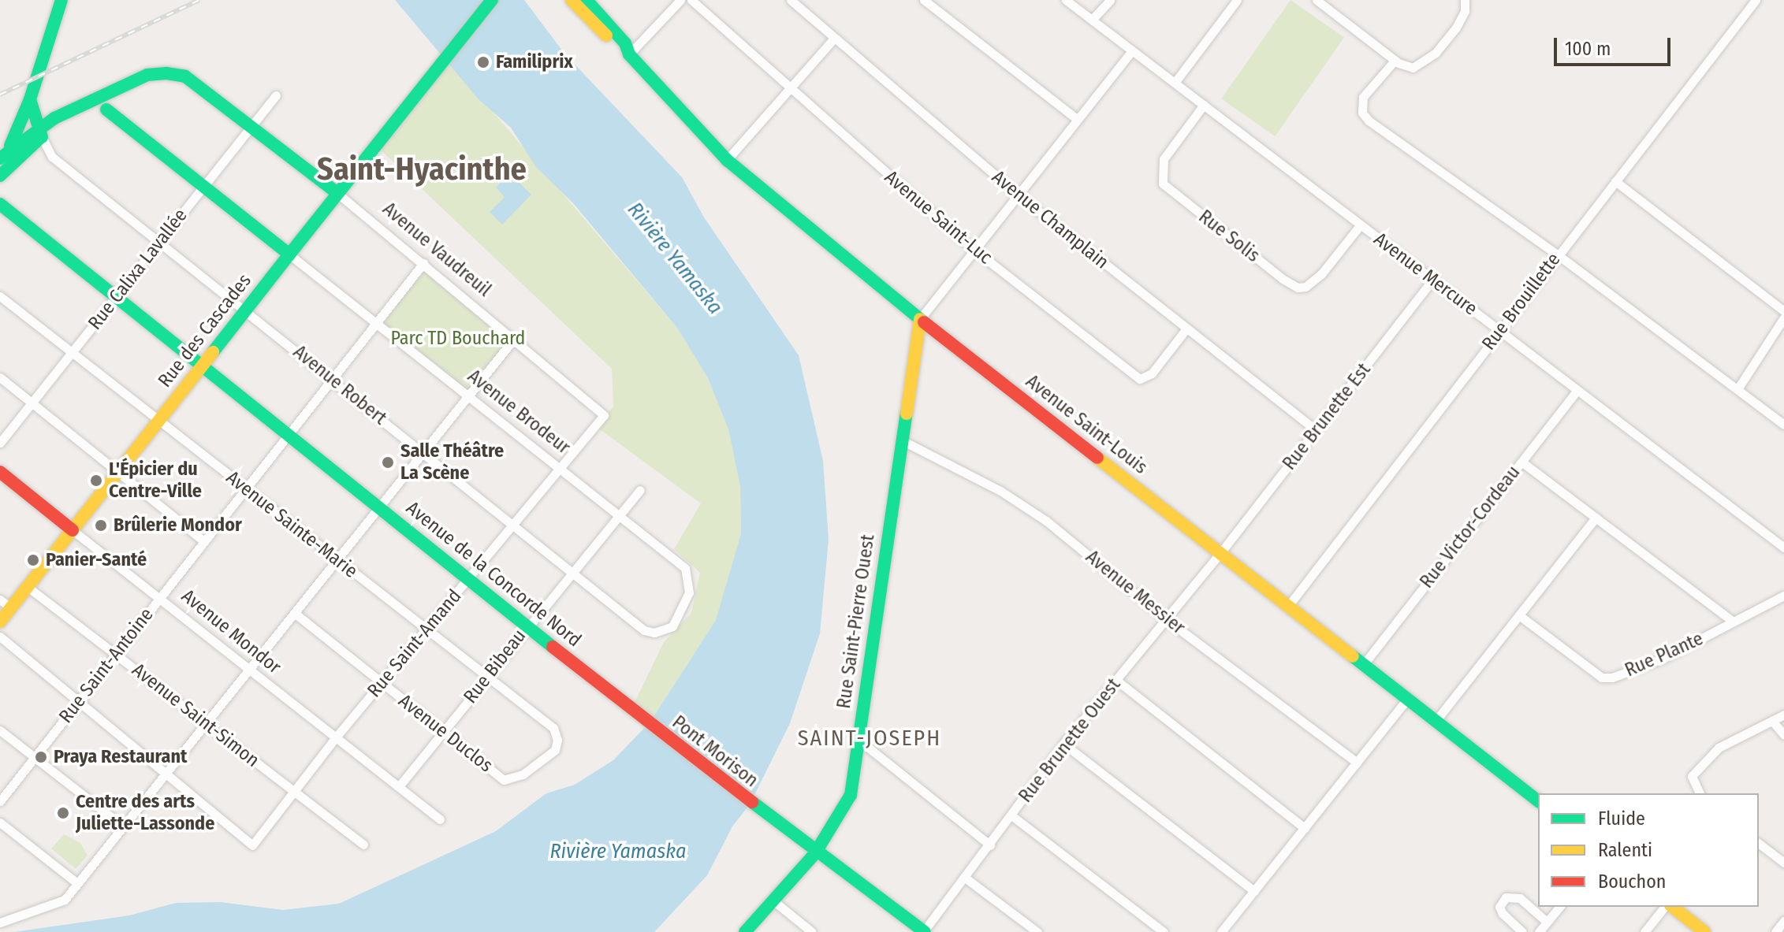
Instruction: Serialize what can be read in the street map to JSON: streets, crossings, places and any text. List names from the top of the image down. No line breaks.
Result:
{"streets":{"street":["Avenue Saint-Luc","Avenue Champlain","Rue Solis","Avenue Vaudreuil","Rue Calixa Lavallée","Avenue Mercure","Rue Brouillette","Rue des Cascades","Avenue Robert","Avenue Brodeur","Rue Brunette Est","Avenue Saint-Louis","Avenue Sainte-Marie","Rue Victor-Cordeau","Avenue de la Concorde Nord","Avenue Messier","Rue Saint-Pierre Ouest","Avenue Mondor","Rue Saint-Amand","Rue Plante","Rue Saint-Antoine","Rue Bibeau","Avenue Saint-Simon","Avenue Duclos","Rue Brunette Ouest","Pont Morison"]},"crossings":[["Avenue Saint-Luc","Avenue Champlain"],["Avenue Champlain","Rue Brunette Est"],["Rue Solis","Avenue Mercure"],["Avenue Vaudreuil","Rue Calixa Lavallée"],["Avenue Vaudreuil","Rue des Cascades"],["Avenue Vaudreuil","Avenue Robert"],["Avenue Vaudreuil","Rue Saint-Amand"],["Avenue Vaudreuil","Rue Saint-Antoine"],["Rue Calixa Lavallée","Avenue Robert"],["Rue Calixa Lavallée","Avenue Brodeur"],["Rue Calixa Lavallée","Avenue Sainte-Marie"],["Rue Calixa Lavallée","Avenue de la Concorde Nord"],["Avenue Mercure","Rue Brouillette"],["Avenue Mercure","Rue Brunette Est"],["Avenue Mercure","Rue Victor-Cordeau"],["Rue Brouillette","Avenue Saint-Louis"],["Rue des Cascades","Avenue Robert"],["Rue des Cascades","Avenue Brodeur"],["Rue des Cascades","Avenue Sainte-Marie"],["Rue des Cascades","Avenue de la Concorde Nord"],["Rue des Cascades","Avenue Mondor"],["Rue des Cascades","Avenue Saint-Simon"],["Avenue Robert","Avenue Brodeur"],["Avenue Robert","Rue Saint-Amand"],["Avenue Robert","Rue Saint-Antoine"],["Avenue Robert","Rue Bibeau"],["Avenue Brodeur","Rue Saint-Amand"],["Avenue Brodeur","Rue Saint-Antoine"],["Avenue Brodeur","Rue Bibeau"],["Rue Brunette Est","Avenue Saint-Louis"],["Rue Brunette Est","Rue Brunette Ouest"],["Avenue Saint-Louis","Rue Victor-Cordeau"],["Avenue Saint-Louis","Rue Saint-Pierre Ouest"],["Avenue Saint-Louis","Rue Brunette Ouest"],["Avenue Sainte-Marie","Rue Saint-Amand"],["Avenue Sainte-Marie","Rue Saint-Antoine"],["Avenue Sainte-Marie","Rue Bibeau"],["Avenue Sainte-Marie","Avenue Duclos"],["Avenue de la Concorde Nord","Rue Saint-Amand"],["Avenue de la Concorde Nord","Rue Saint-Antoine"],["Avenue de la Concorde Nord","Rue Bibeau"],["Avenue de la Concorde Nord","Pont Morison"],["Avenue Messier","Rue Saint-Pierre Ouest"],["Avenue Messier","Rue Brunette Ouest"],["Rue Saint-Pierre Ouest","Pont Morison"],["Avenue Mondor","Rue Saint-Amand"],["Avenue Mondor","Rue Saint-Antoine"],["Avenue Mondor","Rue Bibeau"],["Rue Saint-Amand","Avenue Saint-Simon"],["Rue Saint-Amand","Avenue Duclos"],["Rue Saint-Antoine","Avenue Saint-Simon"],["Rue Bibeau","Avenue Duclos"],["Rue Brunette Ouest","Pont Morison"]],"districts":["Saint-Hyacinthe","SAINT-JOSEPH"],"water":["Rivière Yamaska"],"parks":["Parc TD Bouchard"],"places":["Familiprix","Salle Théâtre La Scène","L'Épicier du Centre-Ville","Brûlerie Mondor","Panier-Santé","Praya Restaurant","Centre des arts Juliette-Lassonde"],"legend":["Fluide","Ralenti","Bouchon"],"scale_bar":"100 m"}
